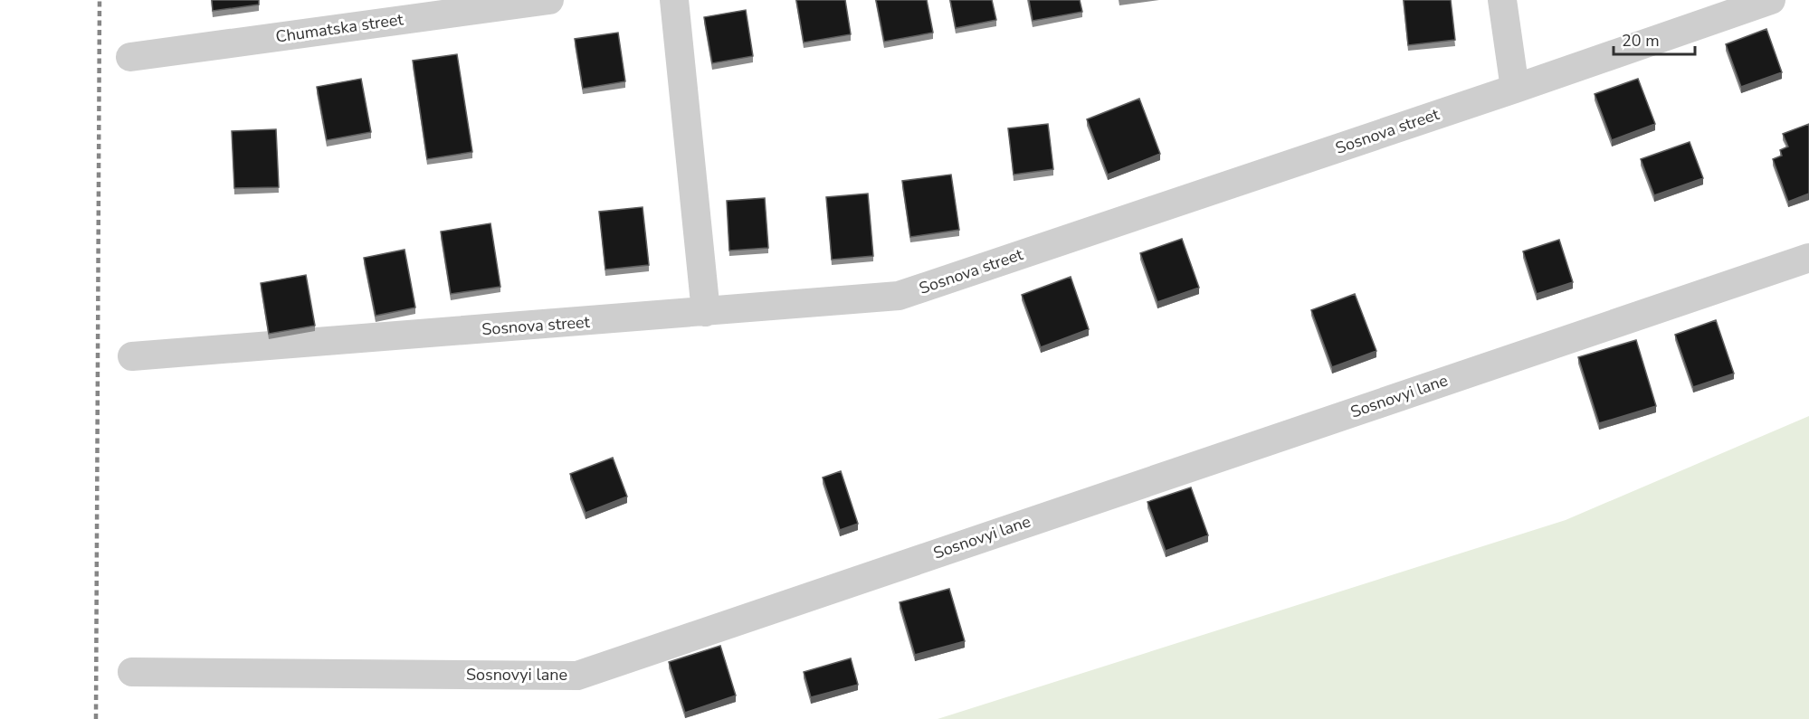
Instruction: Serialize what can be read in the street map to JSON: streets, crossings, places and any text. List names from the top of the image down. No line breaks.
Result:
{"streets":{"street":["Chumatska street","Sosnova street","Sosnovyi lane"]},"scale_bar":"20 m"}
